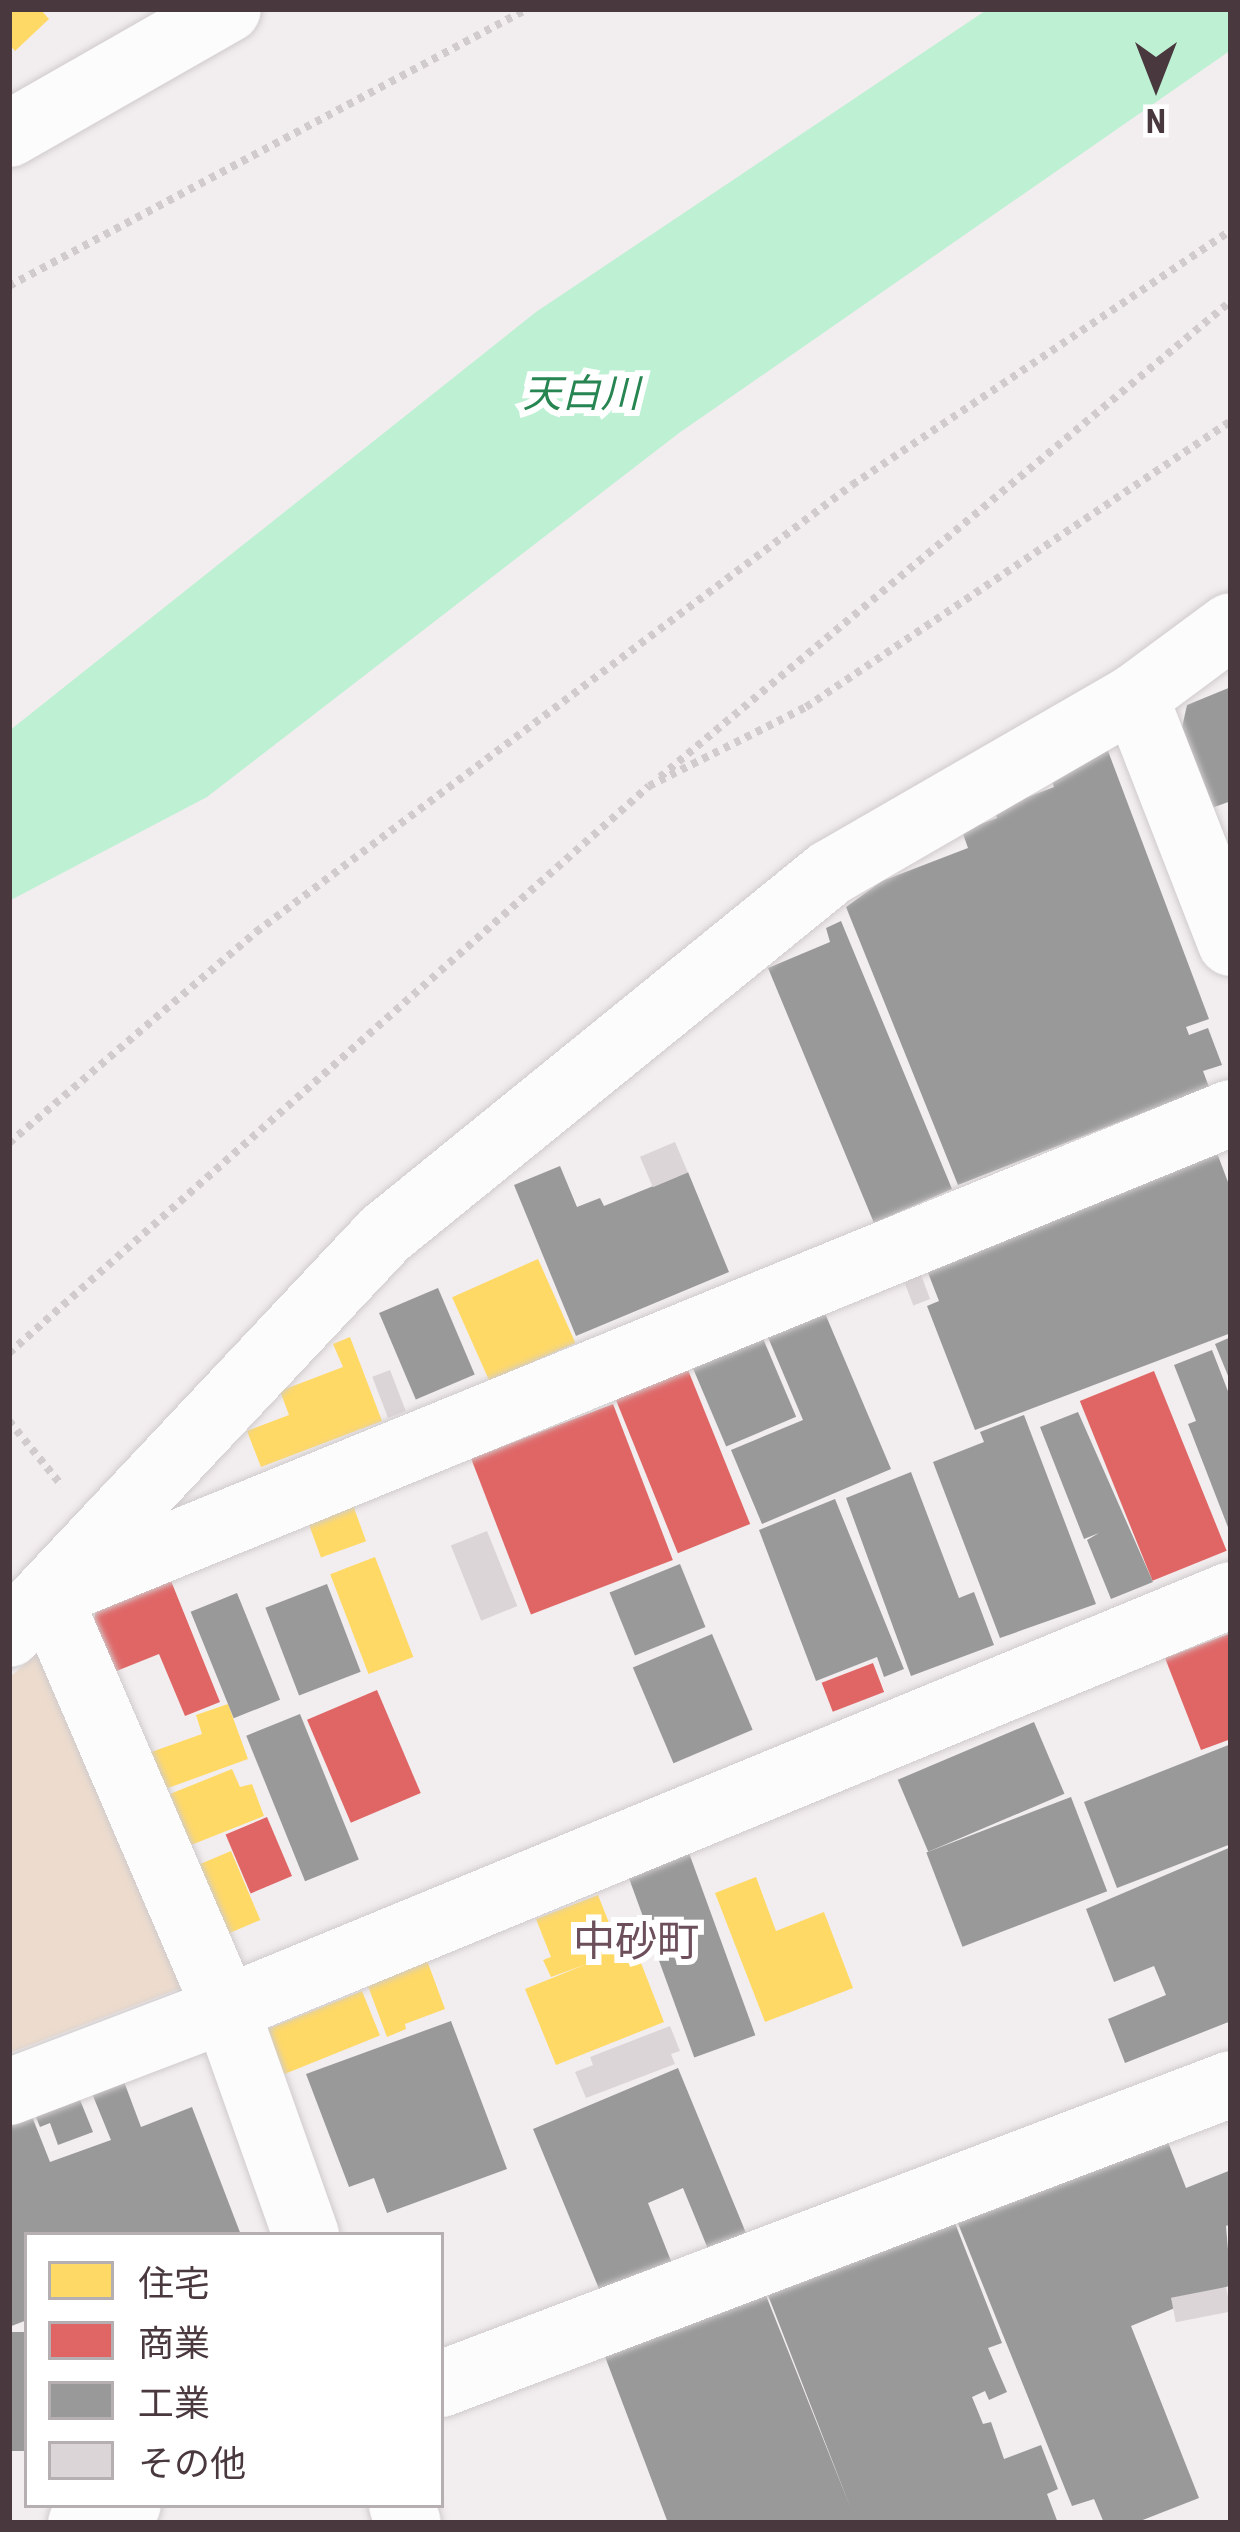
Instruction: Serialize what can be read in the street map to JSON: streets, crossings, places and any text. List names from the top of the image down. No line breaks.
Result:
{"districts":["中砂町"],"water":["天白川"],"legend":["住宅","商業","工業","その他"],"north":"bottom"}
